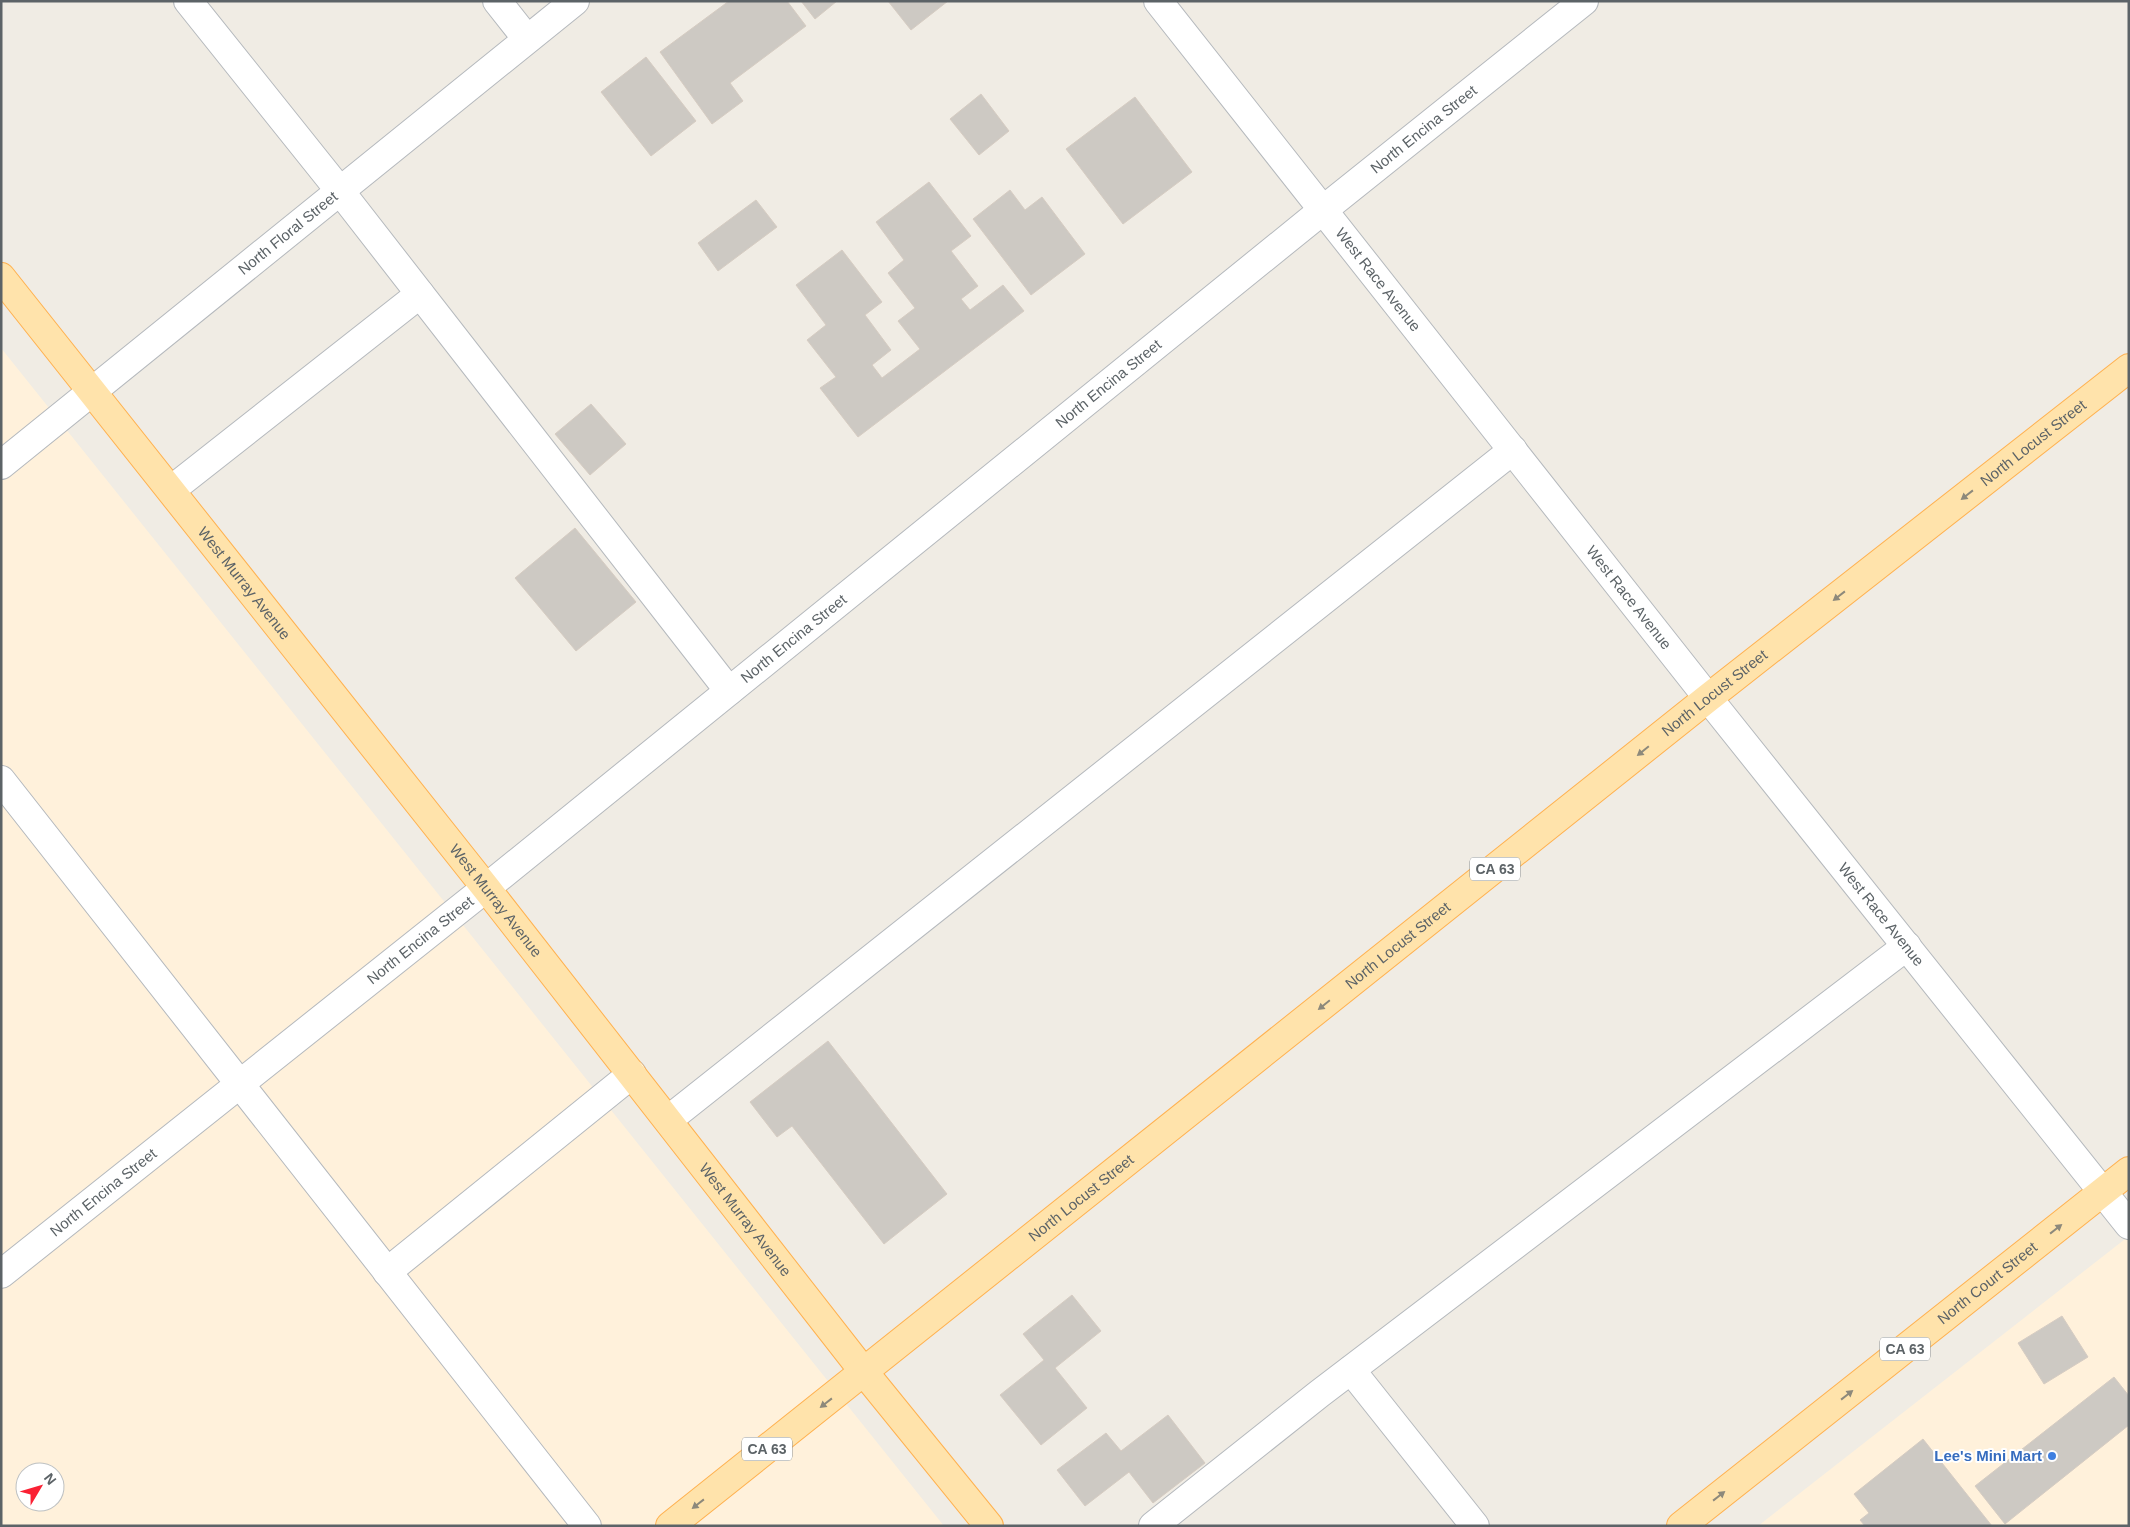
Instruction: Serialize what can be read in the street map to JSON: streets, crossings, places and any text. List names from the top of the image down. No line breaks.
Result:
{"streets":{"main road":["North Locust Street","West Murray Avenue","CA 63","North Court Street"],"street":["North Encina Street","North Floral Street","West Race Avenue"]},"crossings":[["North Encina Street","West Race Avenue"],["North Encina Street","West Murray Avenue"],["North Floral Street","West Murray Avenue"],["West Race Avenue","North Locust Street"],["West Race Avenue","North Court Street"],["North Locust Street","West Murray Avenue"]],"one_way":["North Locust Street","North Court Street"],"places":["Lee's Mini Mart"],"north":"top right"}
